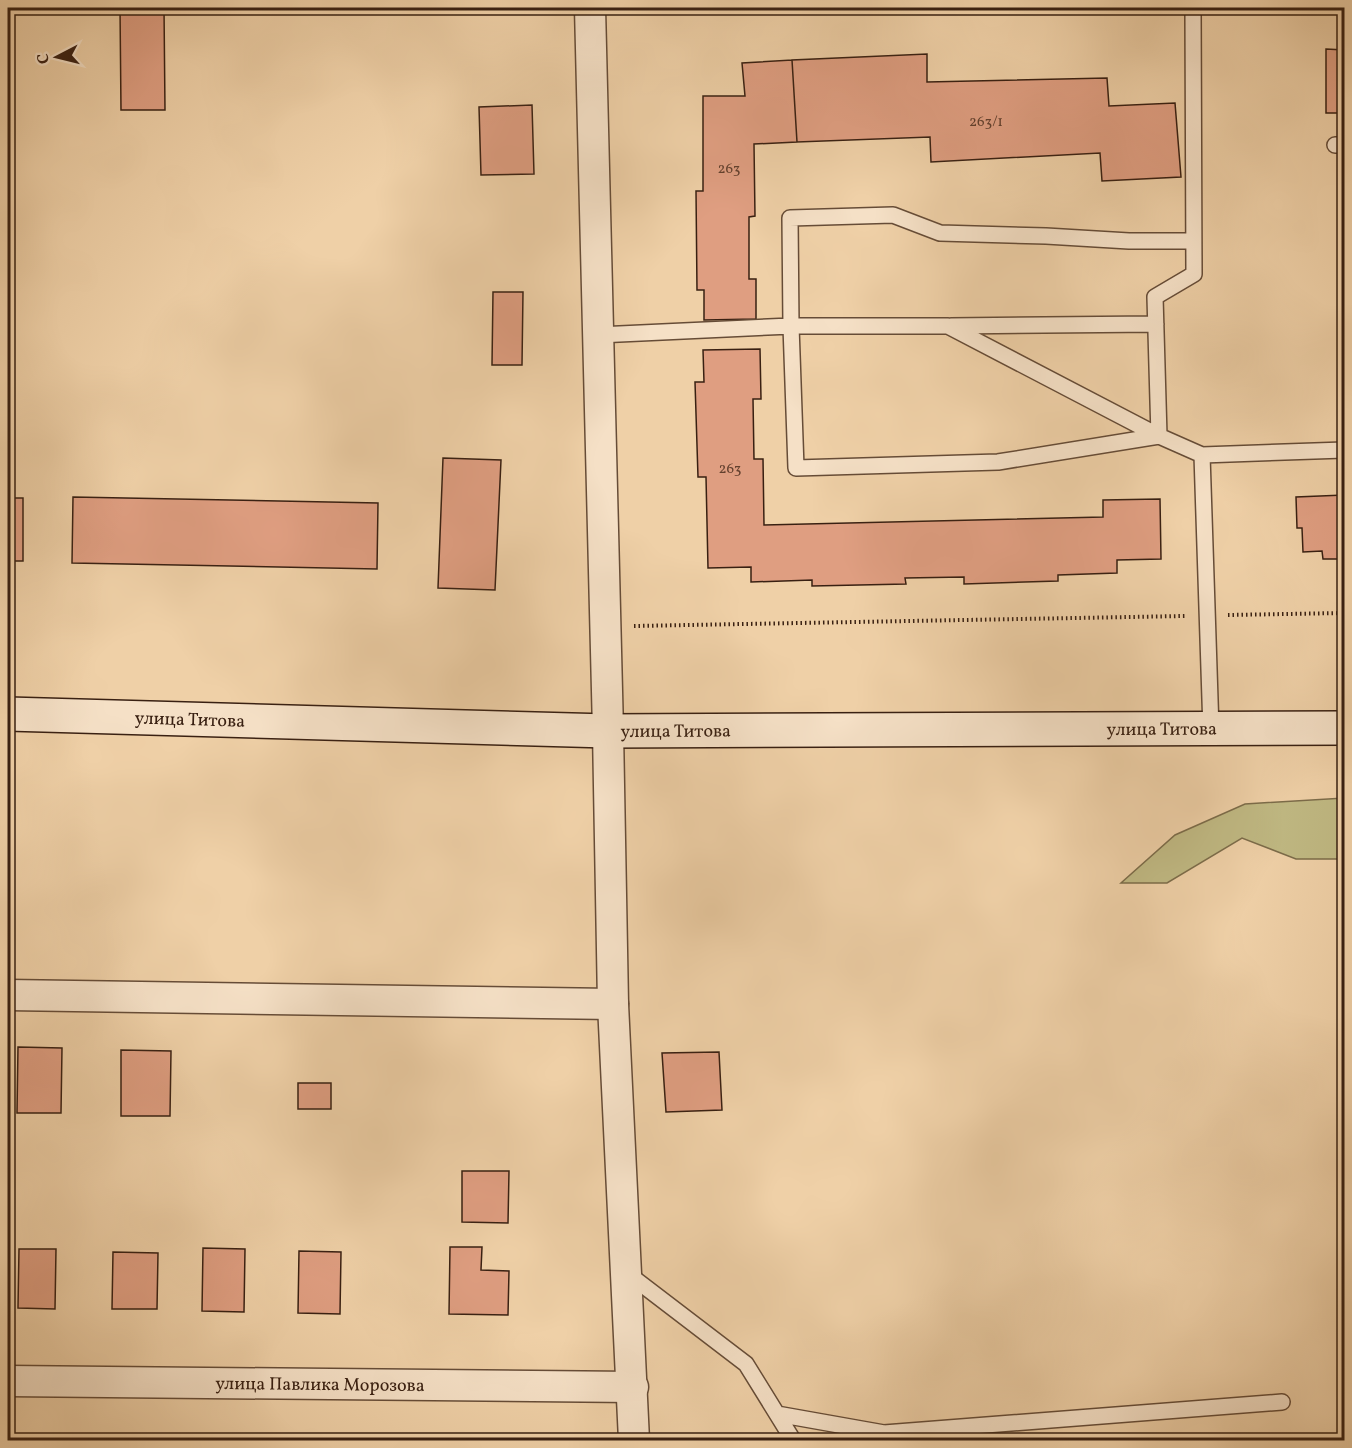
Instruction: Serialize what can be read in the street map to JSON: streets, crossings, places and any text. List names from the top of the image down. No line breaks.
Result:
{"streets":{"main road":["улица Титова"],"street":["улица Павлика Морозова"]},"house_numbers":["263/1","263","263"],"north":"left"}
